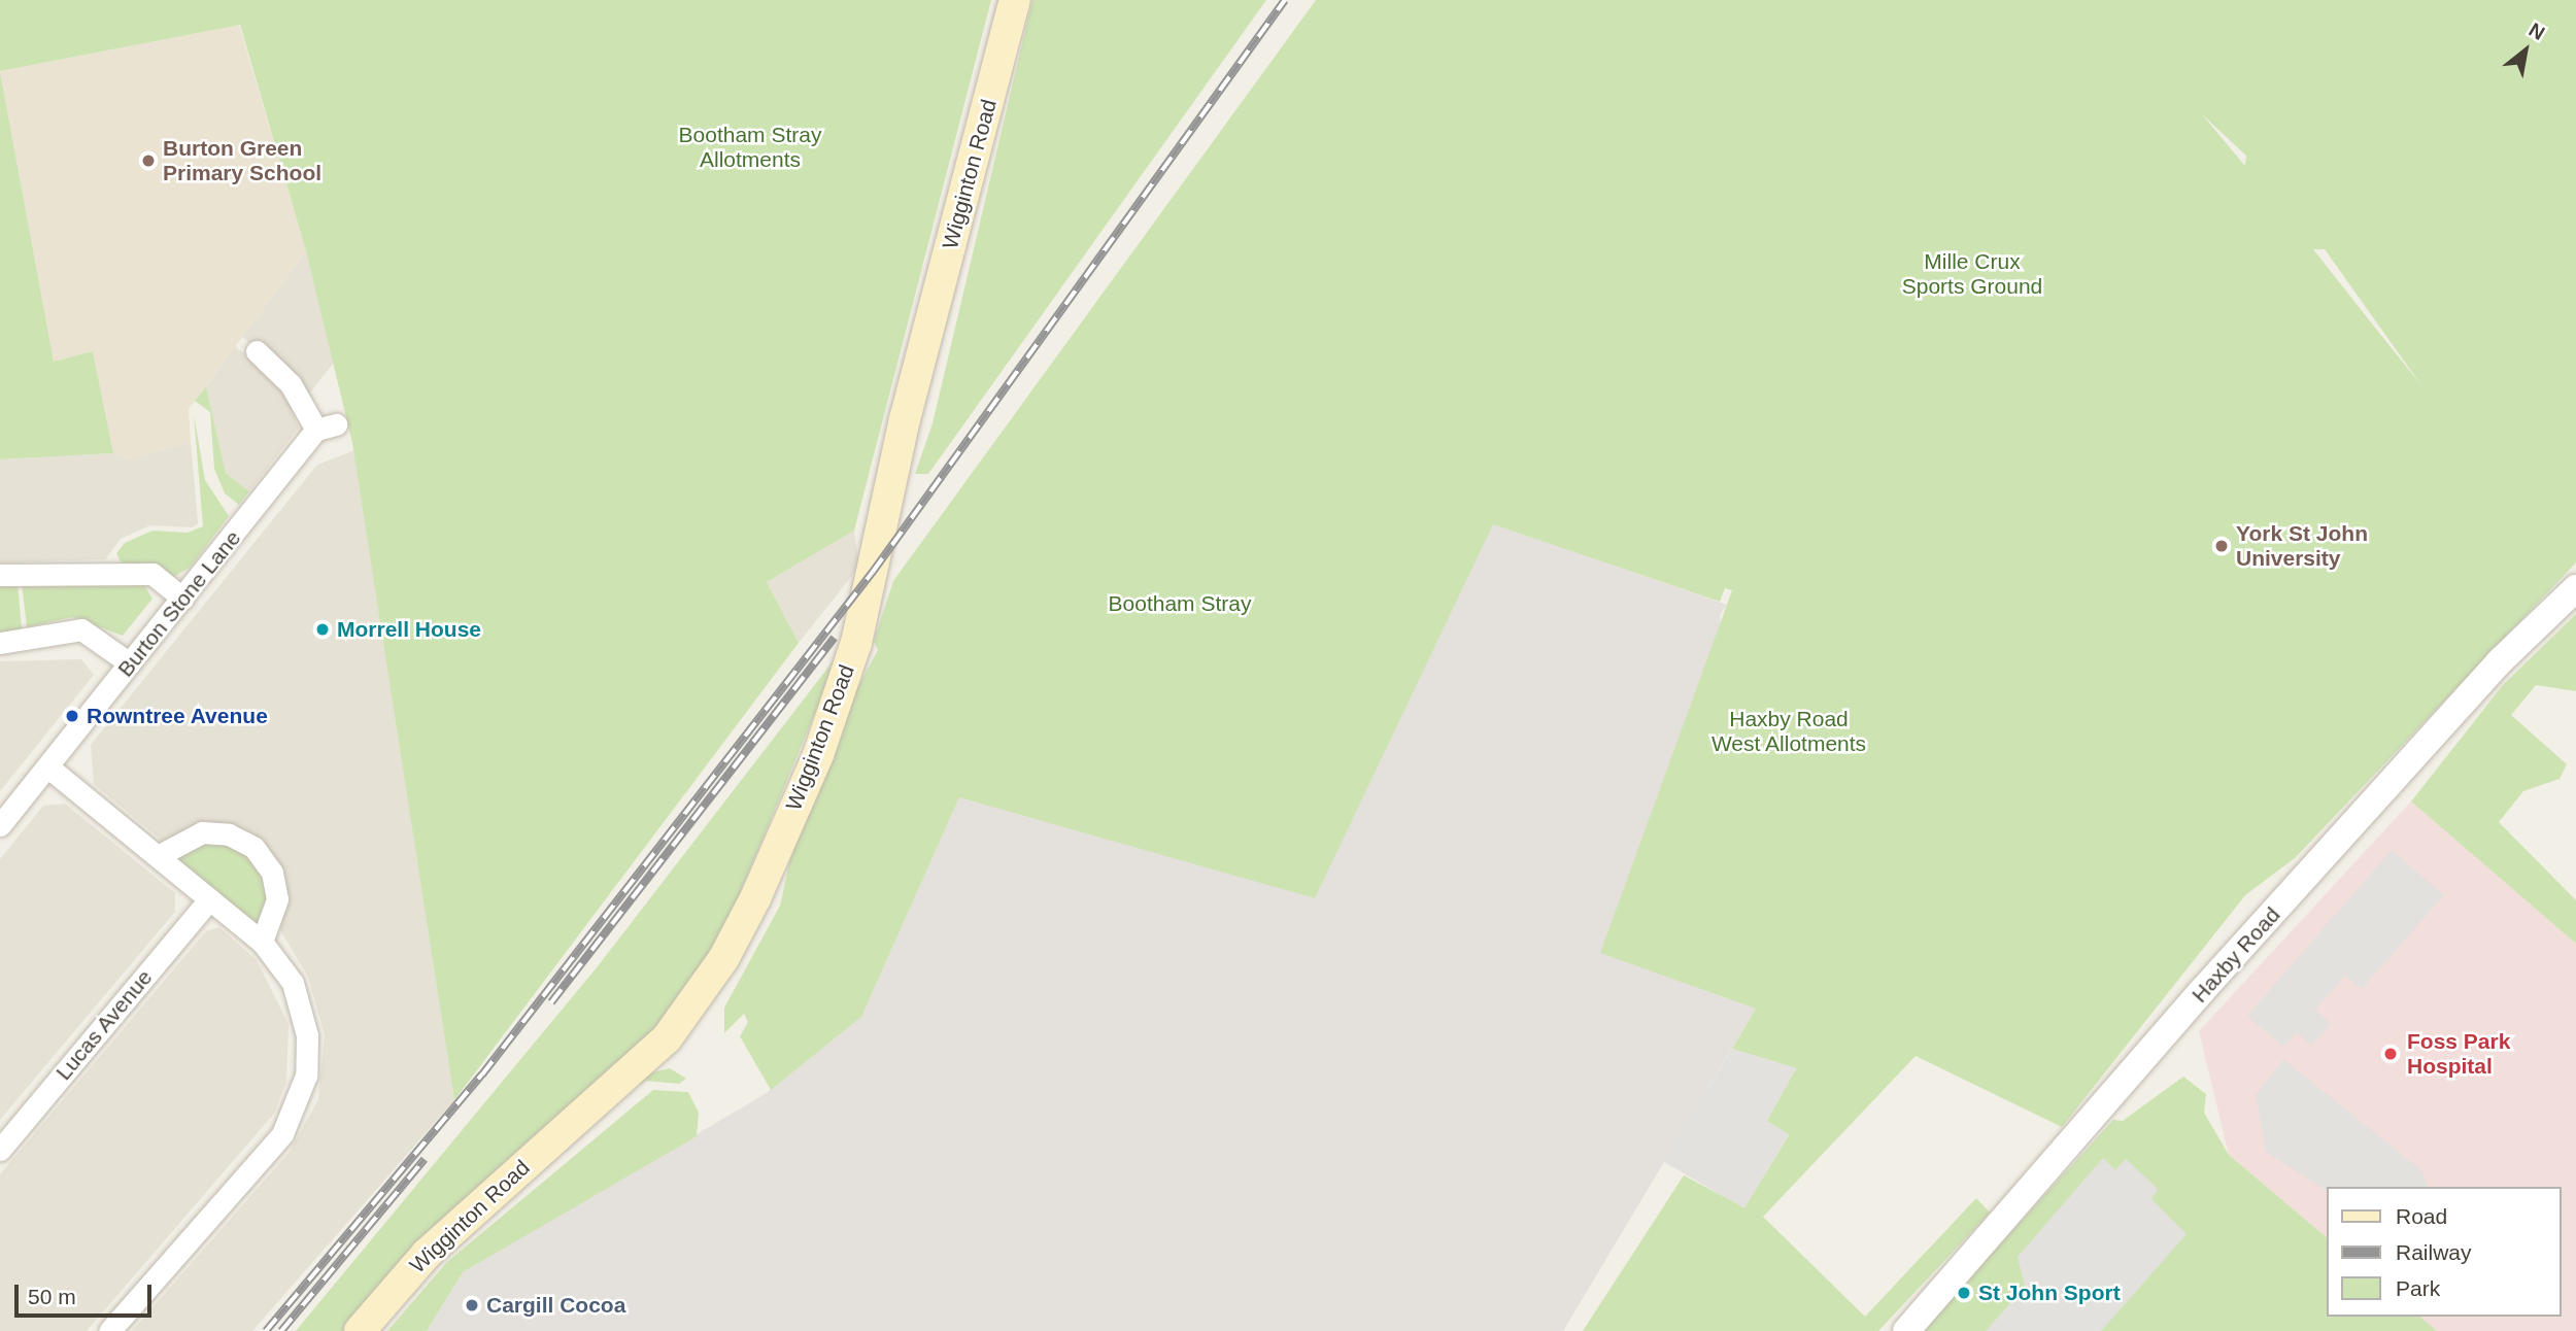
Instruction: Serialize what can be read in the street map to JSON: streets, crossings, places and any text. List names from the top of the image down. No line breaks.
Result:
{"streets":{"main road":["Wigginton Road"],"street":["Burton Stone Lane","Haxby Road","Lucas Avenue"]},"parks":["Bootham Stray Allotments","Mille Crux Sports Ground","Bootham Stray","Haxby Road West Allotments"],"places":["Burton Green Primary School","York St John University","Morrell House","Rowntree Avenue","Foss Park Hospital","St John Sport","Cargill Cocoa"],"legend":["Road","Railway","Park"],"scale_bar":"50 m","north":"top right"}
